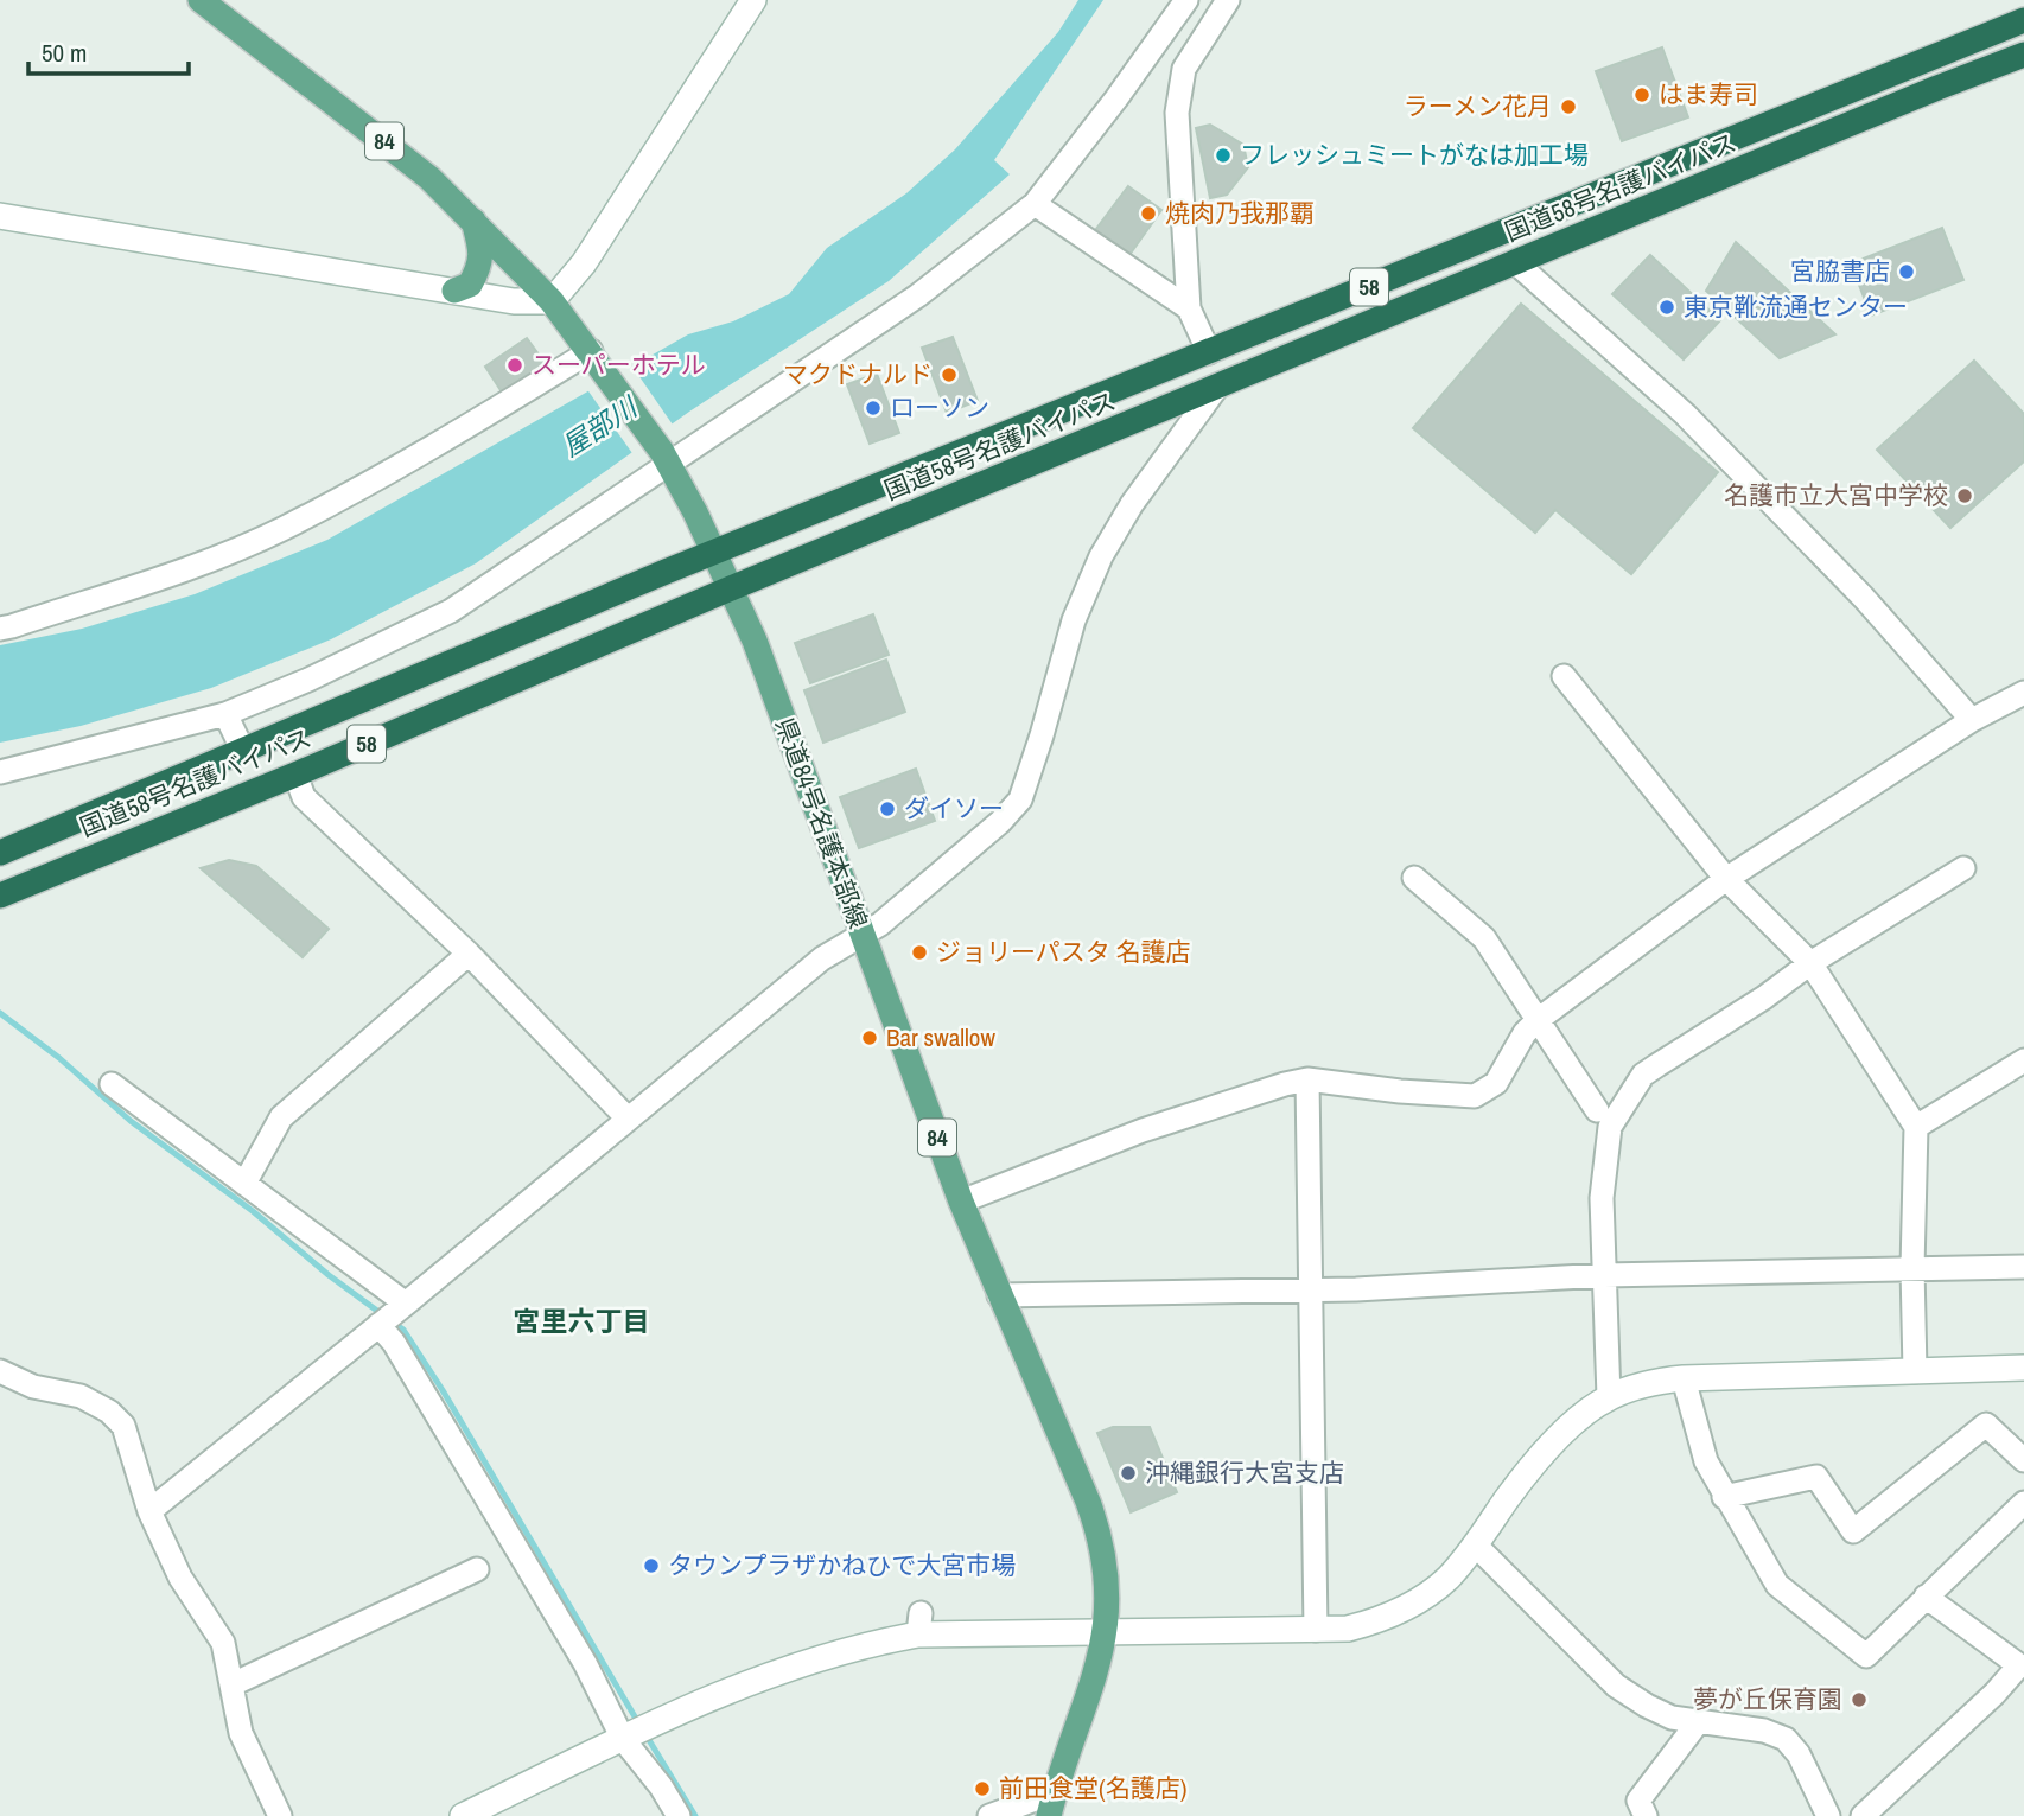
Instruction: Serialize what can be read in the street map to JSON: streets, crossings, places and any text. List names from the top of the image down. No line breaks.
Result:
{"streets":{"highway":["国道58号名護バイパス","58"],"main road":["84","県道84号名護本部線"]},"crossings":[["国道58号名護バイパス","県道84号名護本部線"]],"districts":["宮里六丁目"],"water":["屋部川"],"places":["はま寿司","ラーメン花月","フレッシュミートがなは加工場","焼肉乃我那覇","宮脇書店","東京靴流通センター","スーパーホテル","マクドナルド","ローソン","名護市立大宮中学校","ダイソー","ジョリーパスタ 名護店","Bar swallow","沖縄銀行大宮支店","タウンプラザかねひで大宮市場","夢が丘保育園","前田食堂(名護店)"],"scale_bar":"50 m"}
